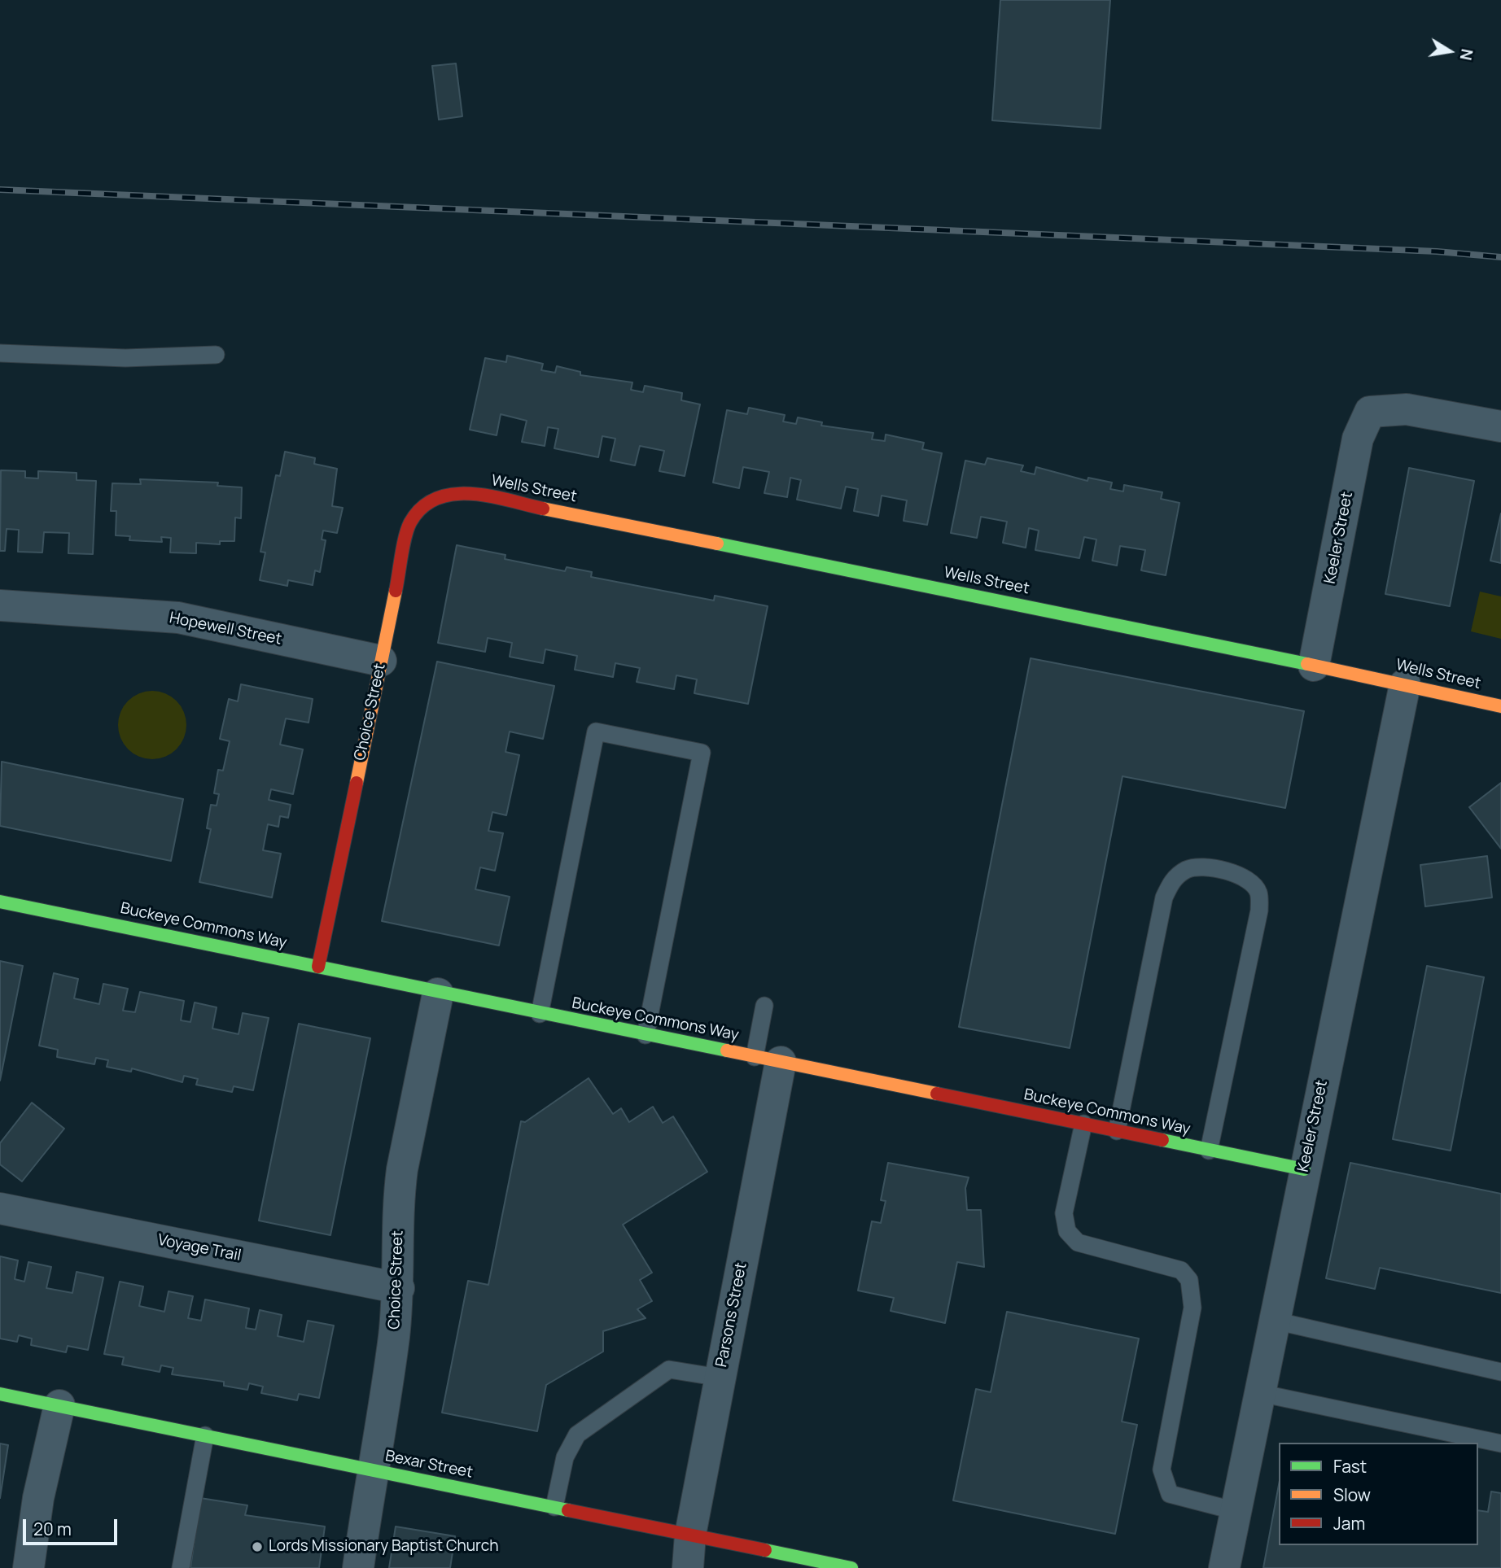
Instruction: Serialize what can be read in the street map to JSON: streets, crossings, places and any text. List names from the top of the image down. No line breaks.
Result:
{"streets":{"street":["Wells Street","Keeler Street","Hopewell Street","Choice Street","Buckeye Commons Way","Voyage Trail","Parsons Street","Bexar Street"]},"crossings":[["Wells Street","Keeler Street"],["Wells Street","Choice Street"],["Keeler Street","Buckeye Commons Way"],["Hopewell Street","Choice Street"],["Choice Street","Buckeye Commons Way"],["Choice Street","Voyage Trail"],["Choice Street","Bexar Street"],["Buckeye Commons Way","Parsons Street"],["Parsons Street","Bexar Street"]],"places":["Lords Missionary Baptist Church"],"legend":["Fast","Slow","Jam"],"scale_bar":"20 m","north":"right"}
